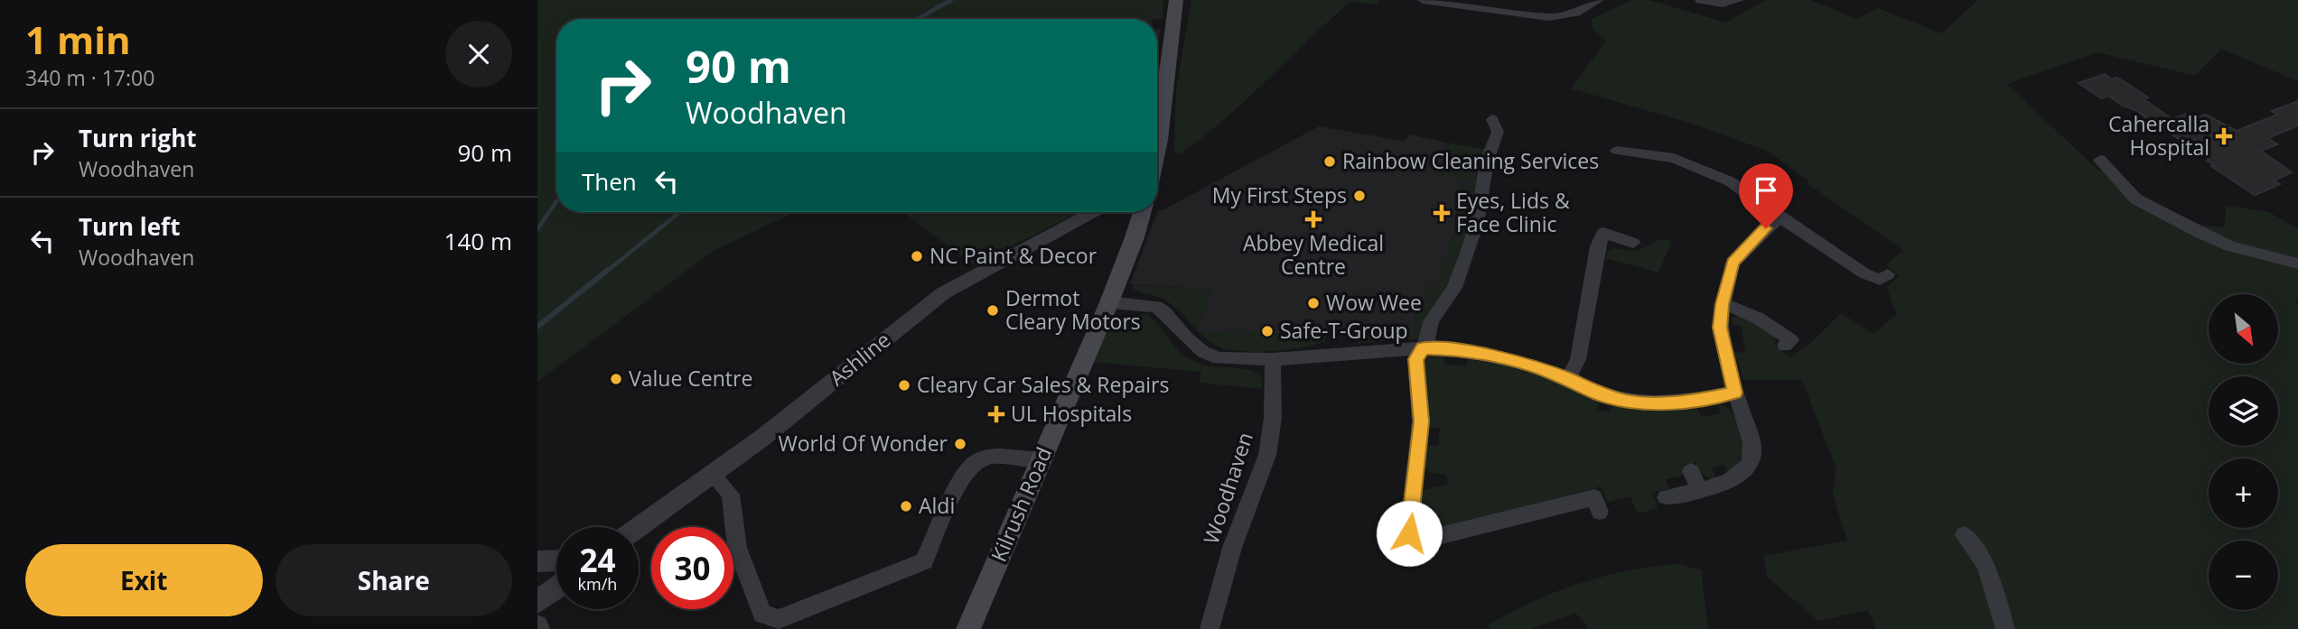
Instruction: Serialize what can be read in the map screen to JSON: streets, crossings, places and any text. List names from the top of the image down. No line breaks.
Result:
{"streets":{"main road":["Kilrush Road"],"street":["Ashline","Woodhaven"]},"places":{"health":["Cahercalla Hospital","Eyes, Lids & Face Clinic","Abbey Medical Centre","UL Hospitals"],"other":["Rainbow Cleaning Services","My First Steps","NC Paint & Decor","Wow Wee","Dermot Cleary Motors","Safe-T-Group","Value Centre","Cleary Car Sales & Repairs","World Of Wonder","Aldi"]},"north":"bottom right","page":{"heading":["1 min","340 m · 17:00"],"turn":["90 m","Woodhaven"],"list":[{"name":"Turn right","note":"Woodhaven","value":"90 m"},{"name":"Turn left","note":"Woodhaven","value":"140 m"}],"then":"Then","map_buttons":["+","−"],"speed":"24 km/h","limit":"30","buttons":["Exit","Share"]}}
